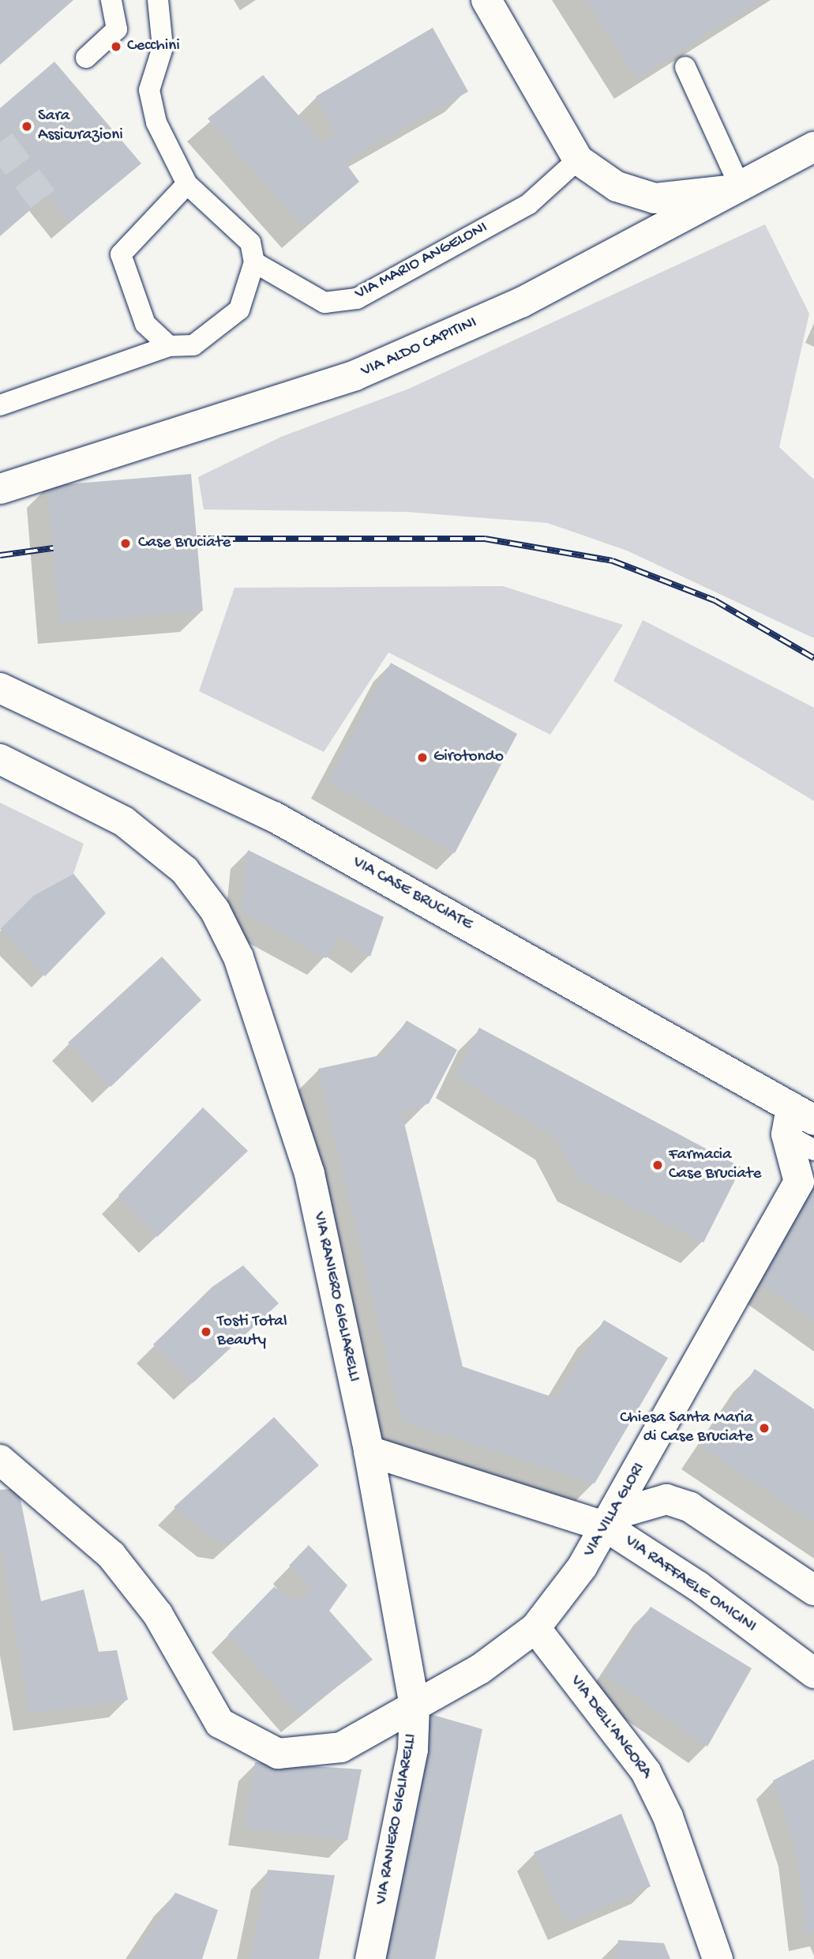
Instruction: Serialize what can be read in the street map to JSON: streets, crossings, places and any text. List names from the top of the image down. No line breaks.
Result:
{"streets":{"street":["VIA ALDO CAPITINI","VIA CASE BRUCIATE","VIA RANIERO GIGLIARELLI","VIA VILLA GLORI","VIA RAFFAELE OMICINI","VIA DELL'ANGORA"],"lane":["VIA MARIO ANGELONI"]},"crossings":[["VIA CASE BRUCIATE","VIA VILLA GLORI"],["VIA RANIERO GIGLIARELLI","VIA VILLA GLORI"],["VIA RANIERO GIGLIARELLI","VIA RAFFAELE OMICINI"],["VIA VILLA GLORI","VIA RAFFAELE OMICINI"],["VIA VILLA GLORI","VIA DELL'ANGORA"]],"places":["Cecchini","Sara Assicurazioni","Case Bruciate","Girotondo","Farmacia Case Bruciate","Tosti Total Beauty","Chiesa Santa Maria di Case Bruciate"]}
